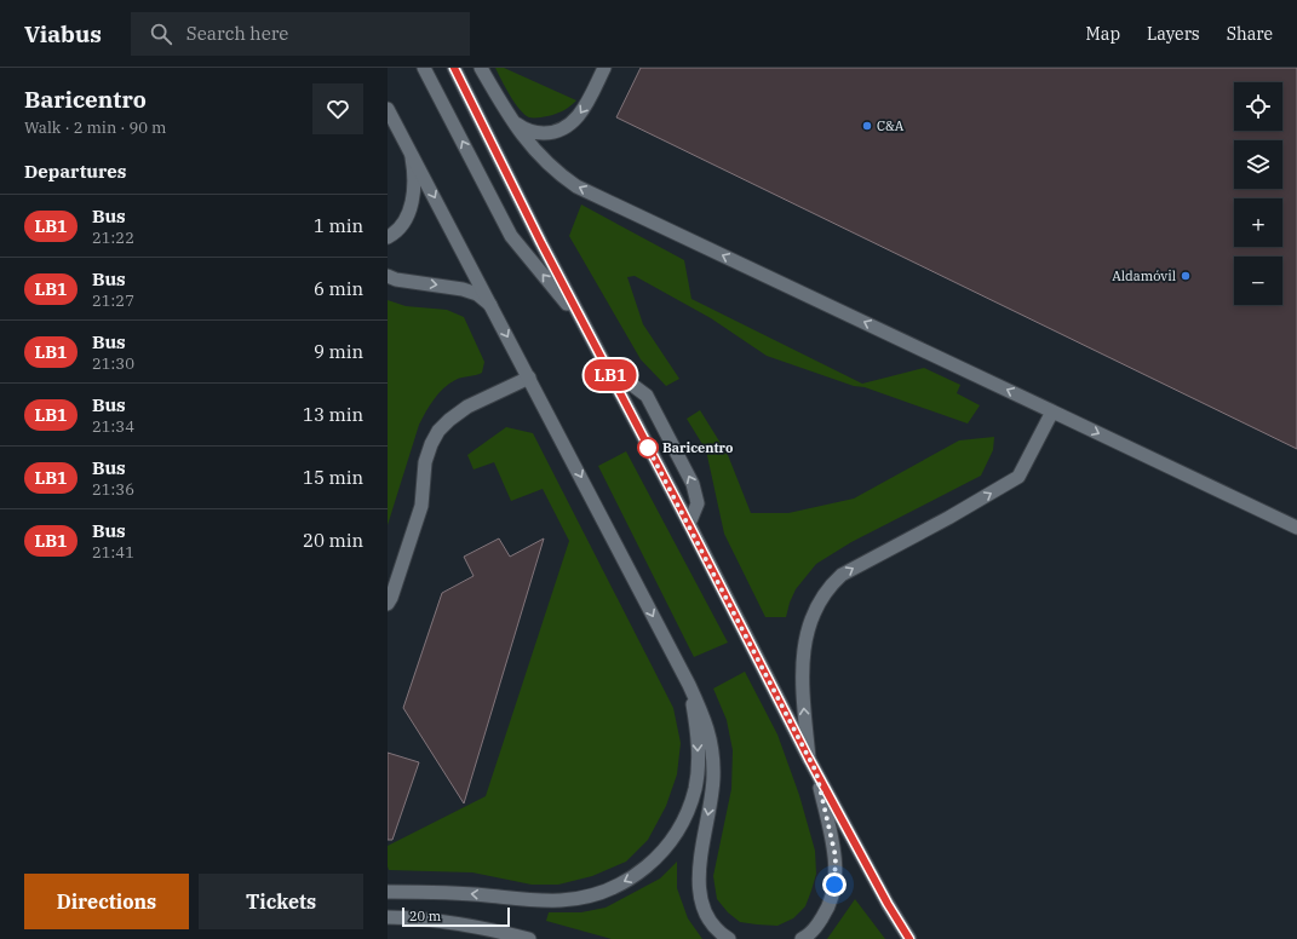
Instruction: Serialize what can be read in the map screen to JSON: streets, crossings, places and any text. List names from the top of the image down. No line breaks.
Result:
{"places":["C&A","Aldamóvil","Baricentro"],"lines":["bus line LB1"],"scale_bar":"20 m","page":{"header":"Viabus","search":"Search here","nav":["Map","Layers","Share"],"heading":[["Baricentro","Walk · 2 min · 90 m"],"Departures"],"on_map":"LB1","map_buttons":["+","−"],"list":[{"mark":"LB1","name":"Bus","note":"21:22","value":"1 min"},{"mark":"LB1","name":"Bus","note":"21:27","value":"6 min"},{"mark":"LB1","name":"Bus","note":"21:30","value":"9 min"},{"mark":"LB1","name":"Bus","note":"21:34","value":"13 min"},{"mark":"LB1","name":"Bus","note":"21:36","value":"15 min"},{"mark":"LB1","name":"Bus","note":"21:41","value":"20 min"}],"buttons":["Directions","Tickets"],"scale":"20 m"}}
